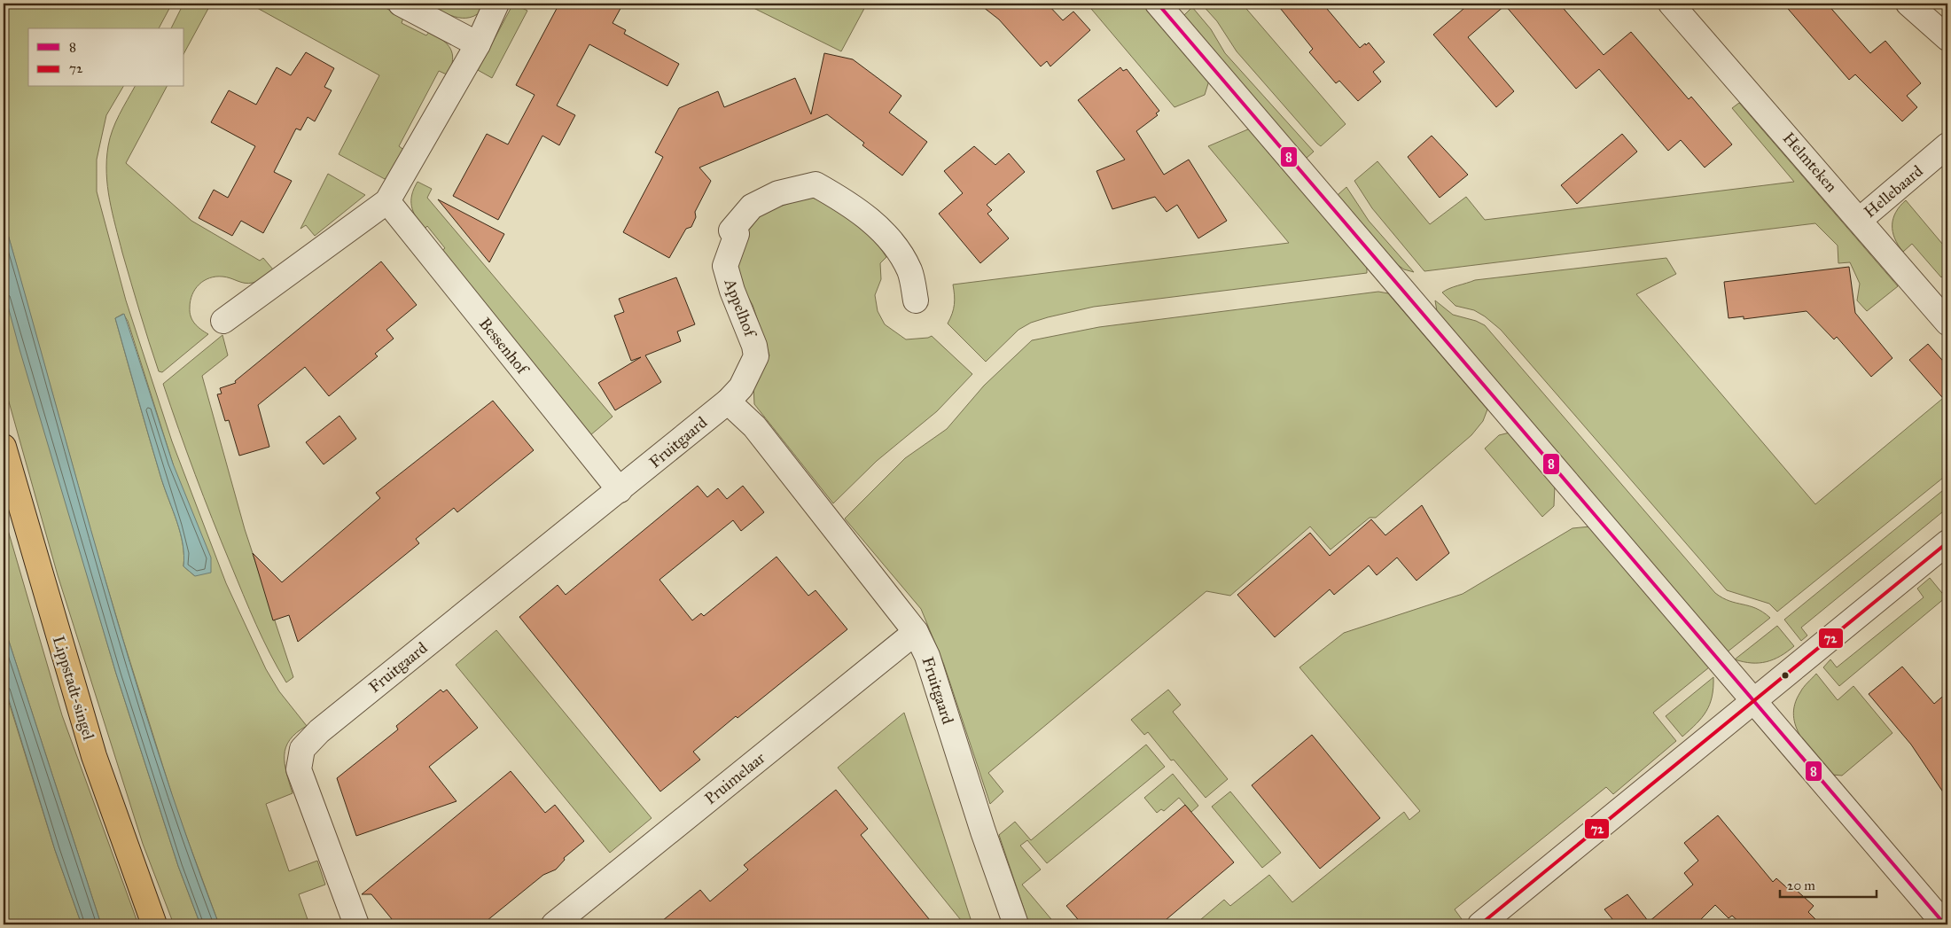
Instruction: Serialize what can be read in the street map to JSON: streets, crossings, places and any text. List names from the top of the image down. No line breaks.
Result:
{"streets":{"main road":["Lippstadt-singel"],"street":["Helmteken","Hellebaard","Appelhof","Bessenhof","Fruitgaard","Pruimelaar"]},"crossings":[["Helmteken","Hellebaard"],["Appelhof","Fruitgaard"],["Bessenhof","Fruitgaard"],["Fruitgaard","Pruimelaar"]],"lines":["transit line 8","transit line 72"],"legend":["8","72"],"scale_bar":"20 m"}
